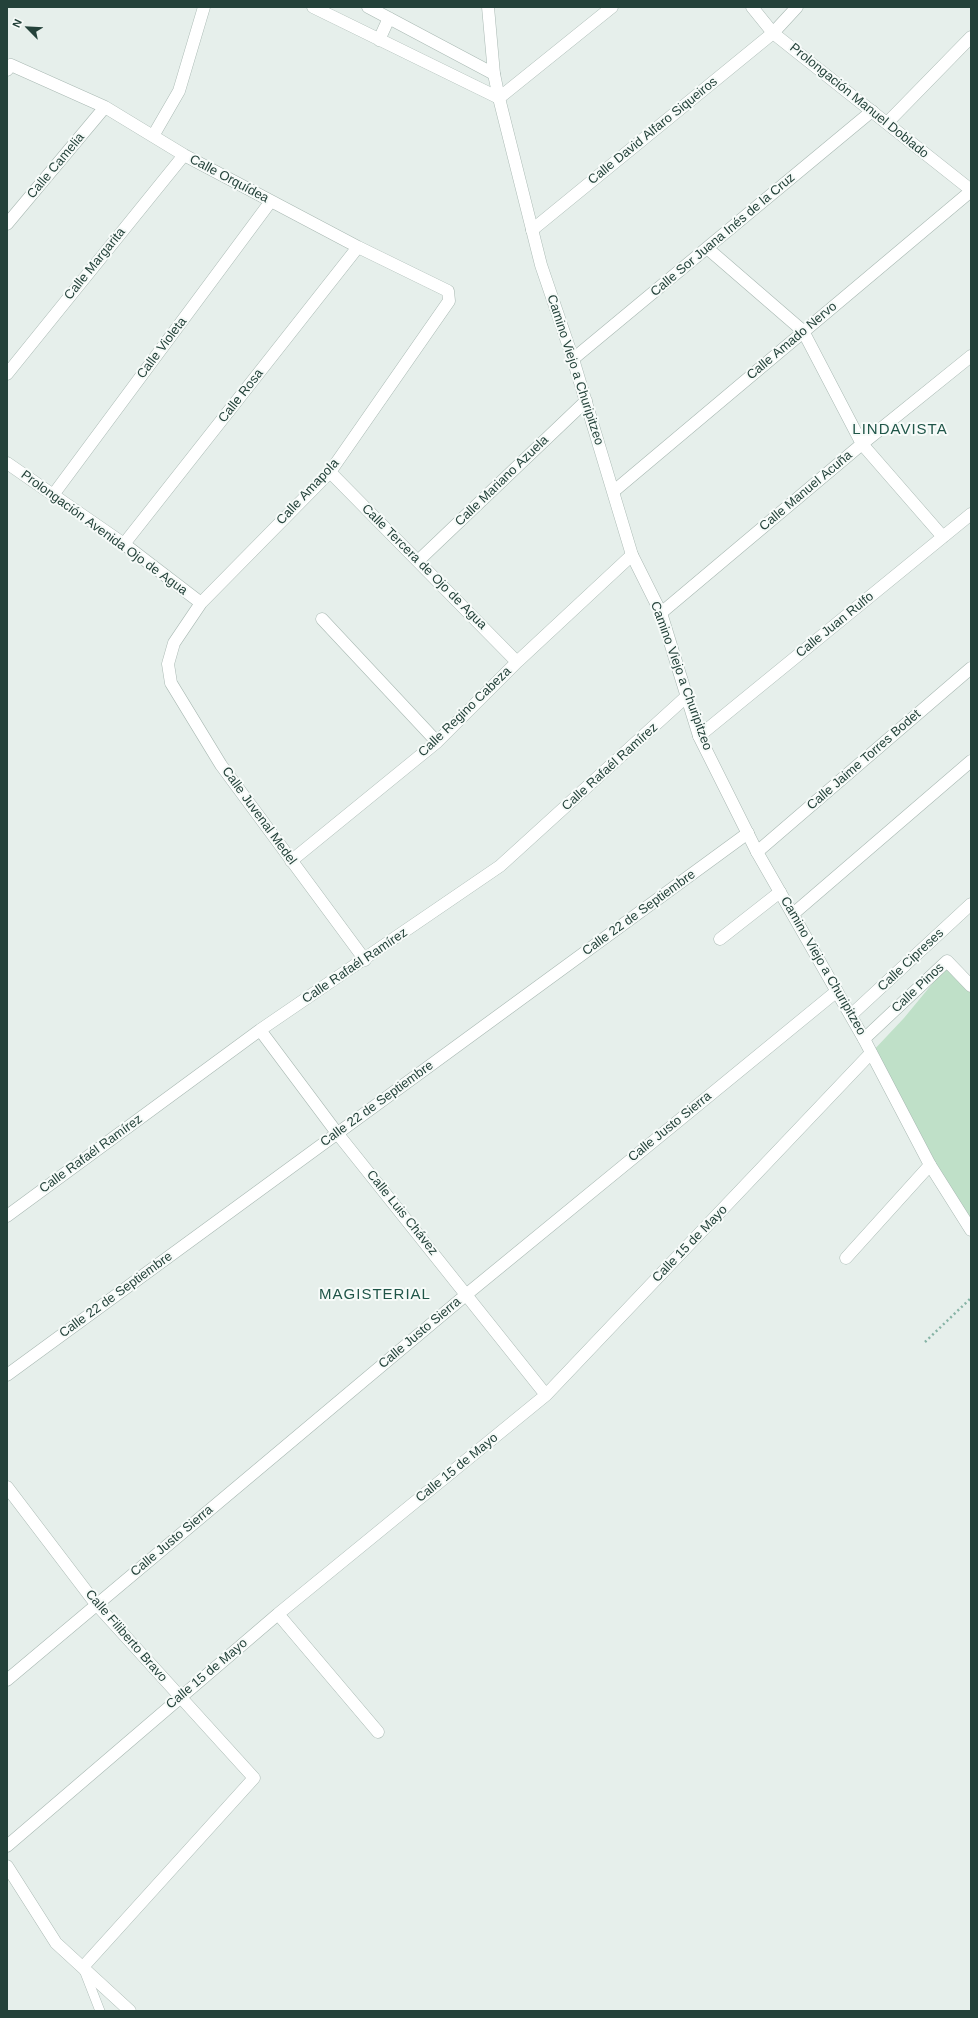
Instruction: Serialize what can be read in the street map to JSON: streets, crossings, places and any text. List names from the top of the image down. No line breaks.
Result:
{"streets":{"street":["Prolongación Manuel Doblado","Calle David Alfaro Siqueiros","Calle Camelia","Calle Orquídea","Calle Sor Juana Inés de la Cruz","Calle Margarita","Calle Amado Nervo","Calle Violeta","Camino Viejo a Churipitzeo","Calle Rosa","Calle Mariano Azuela","Calle Manuel Acuña","Calle Amapola","Prolongación Avenida Ojo de Agua","Calle Tercera de Ojo de Agua","Calle Juan Rulfo","Calle Regino Cabeza","Calle Jaime Torres Bodet","Calle Rafaél Ramírez","Calle Juvenal Medel","Calle 22 de Septiembre","Calle Cipreses","Calle Pinos","Calle Justo Sierra","Calle Luis Chávez","Calle 15 de Mayo","Calle Filiberto Bravo"]},"crossings":[["Prolongación Manuel Doblado","Calle David Alfaro Siqueiros"],["Prolongación Manuel Doblado","Calle Sor Juana Inés de la Cruz"],["Prolongación Manuel Doblado","Calle Amado Nervo"],["Calle David Alfaro Siqueiros","Camino Viejo a Churipitzeo"],["Calle Camelia","Calle Orquídea"],["Calle Orquídea","Calle Margarita"],["Calle Orquídea","Calle Violeta"],["Calle Orquídea","Calle Rosa"],["Calle Orquídea","Calle Amapola"],["Calle Sor Juana Inés de la Cruz","Camino Viejo a Churipitzeo"],["Calle Amado Nervo","Camino Viejo a Churipitzeo"],["Calle Violeta","Prolongación Avenida Ojo de Agua"],["Camino Viejo a Churipitzeo","Calle Mariano Azuela"],["Camino Viejo a Churipitzeo","Calle Manuel Acuña"],["Camino Viejo a Churipitzeo","Calle Juan Rulfo"],["Camino Viejo a Churipitzeo","Calle Regino Cabeza"],["Camino Viejo a Churipitzeo","Calle Jaime Torres Bodet"],["Camino Viejo a Churipitzeo","Calle Rafaél Ramírez"],["Camino Viejo a Churipitzeo","Calle 22 de Septiembre"],["Camino Viejo a Churipitzeo","Calle Cipreses"],["Camino Viejo a Churipitzeo","Calle Pinos"],["Camino Viejo a Churipitzeo","Calle Justo Sierra"],["Camino Viejo a Churipitzeo","Calle 15 de Mayo"],["Calle Rosa","Prolongación Avenida Ojo de Agua"],["Calle Mariano Azuela","Calle Tercera de Ojo de Agua"],["Calle Amapola","Prolongación Avenida Ojo de Agua"],["Calle Amapola","Calle Tercera de Ojo de Agua"],["Calle Amapola","Calle Juvenal Medel"],["Calle Tercera de Ojo de Agua","Calle Regino Cabeza"],["Calle Regino Cabeza","Calle Juvenal Medel"],["Calle Rafaél Ramírez","Calle Juvenal Medel"],["Calle Rafaél Ramírez","Calle Luis Chávez"],["Calle 22 de Septiembre","Calle Luis Chávez"],["Calle Justo Sierra","Calle Luis Chávez"],["Calle Justo Sierra","Calle Filiberto Bravo"],["Calle Luis Chávez","Calle 15 de Mayo"],["Calle 15 de Mayo","Calle Filiberto Bravo"]],"districts":["LINDAVISTA","MAGISTERIAL"],"north":"top left"}
